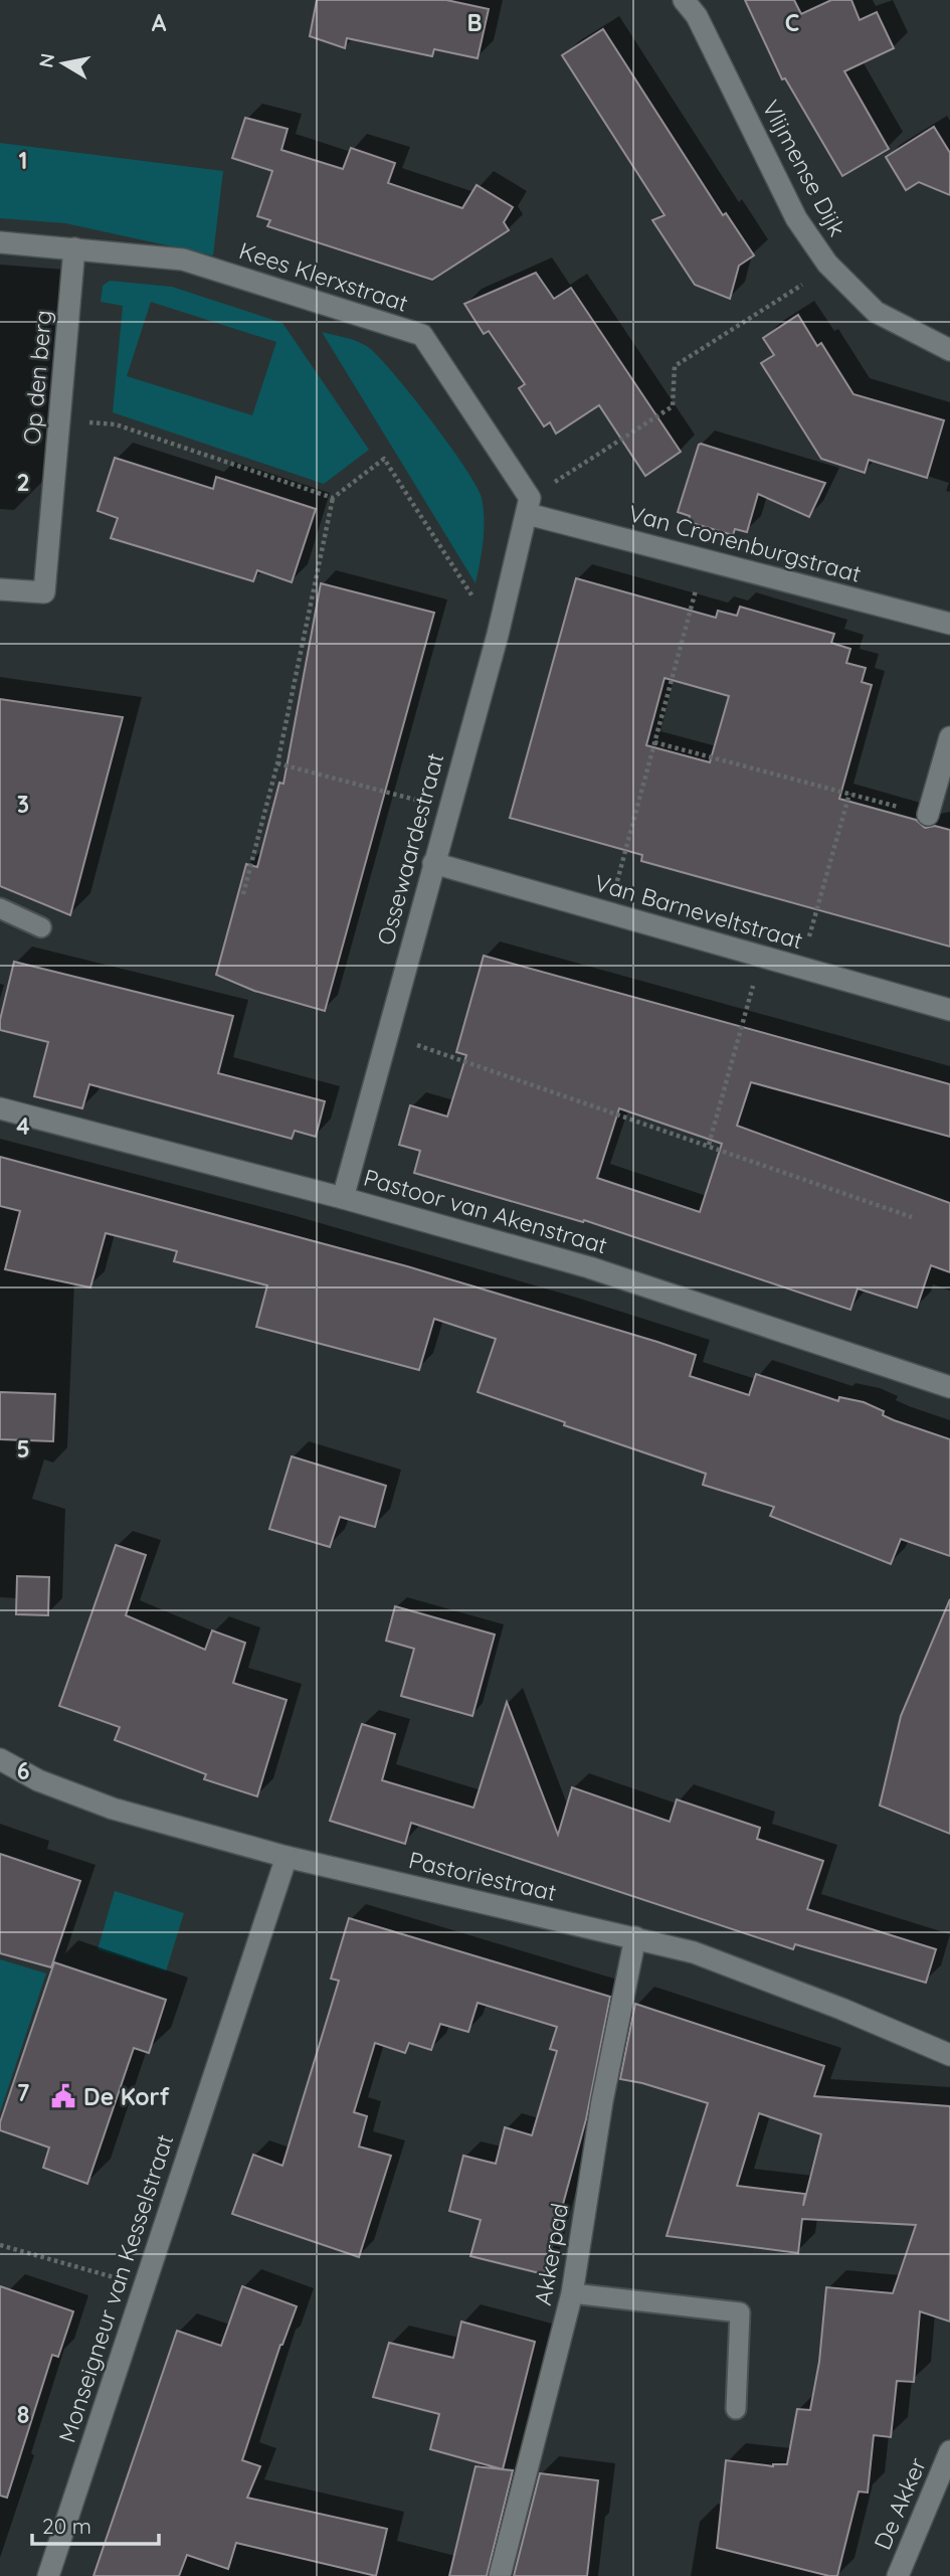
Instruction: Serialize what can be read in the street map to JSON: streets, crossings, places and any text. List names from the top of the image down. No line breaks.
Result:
{"streets":{"street":["Vlijmense Dijk","Kees Klerxstraat","Op den berg","Van Cronenburgstraat","Ossewaardestraat","Van Barneveltstraat","Pastoor van Akenstraat","Pastoriestraat","Akkerpad","Monseigneur van Kesselstraat","De Akker"]},"crossings":[["Kees Klerxstraat","Op den berg"],["Kees Klerxstraat","Van Cronenburgstraat"],["Kees Klerxstraat","Ossewaardestraat"],["Van Cronenburgstraat","Ossewaardestraat"],["Ossewaardestraat","Van Barneveltstraat"],["Ossewaardestraat","Pastoor van Akenstraat"],["Pastoriestraat","Akkerpad"],["Pastoriestraat","Monseigneur van Kesselstraat"]],"places":{"public building":["De Korf"]},"scale_bar":"20 m","north":"left","grid":{"columns":["A","B","C"],"rows":["1","2","3","4","5","6","7","8"]}}
